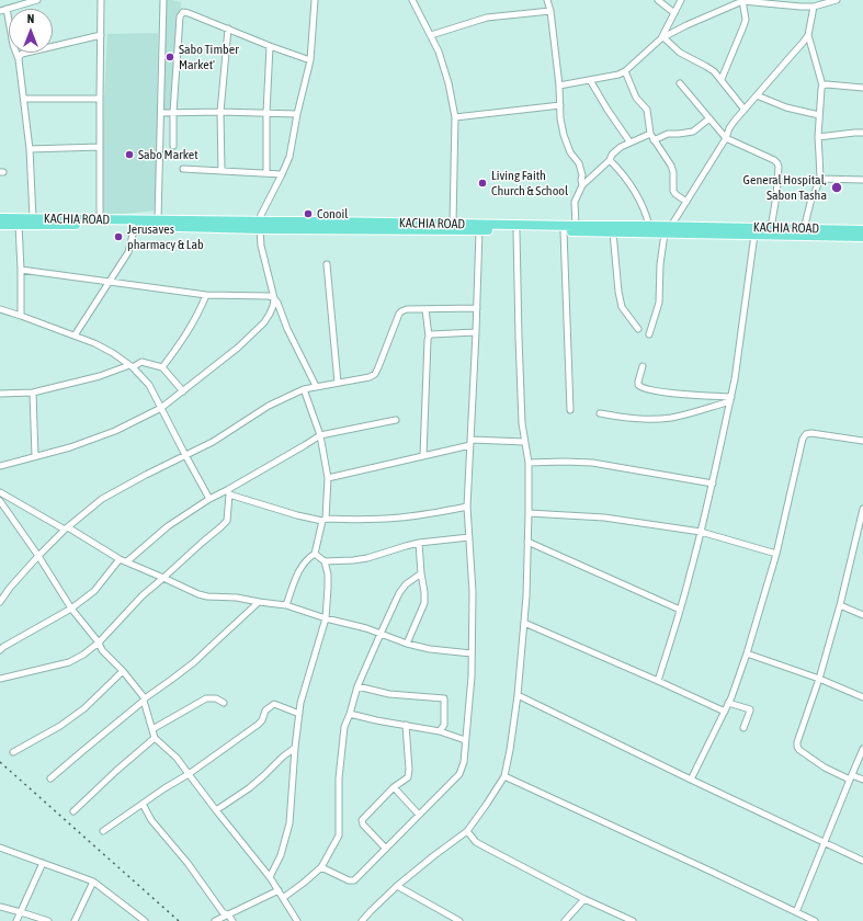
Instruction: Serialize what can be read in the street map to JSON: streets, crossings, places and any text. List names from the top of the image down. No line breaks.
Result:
{"streets":{"highway":["KACHIA ROAD"]},"places":["Sabo Timber Market'","Sabo Market","Living Faith Church & School","General Hospital, Sabon Tasha","Conoil","Jerusaves pharmacy & Lab"],"north":"top"}
